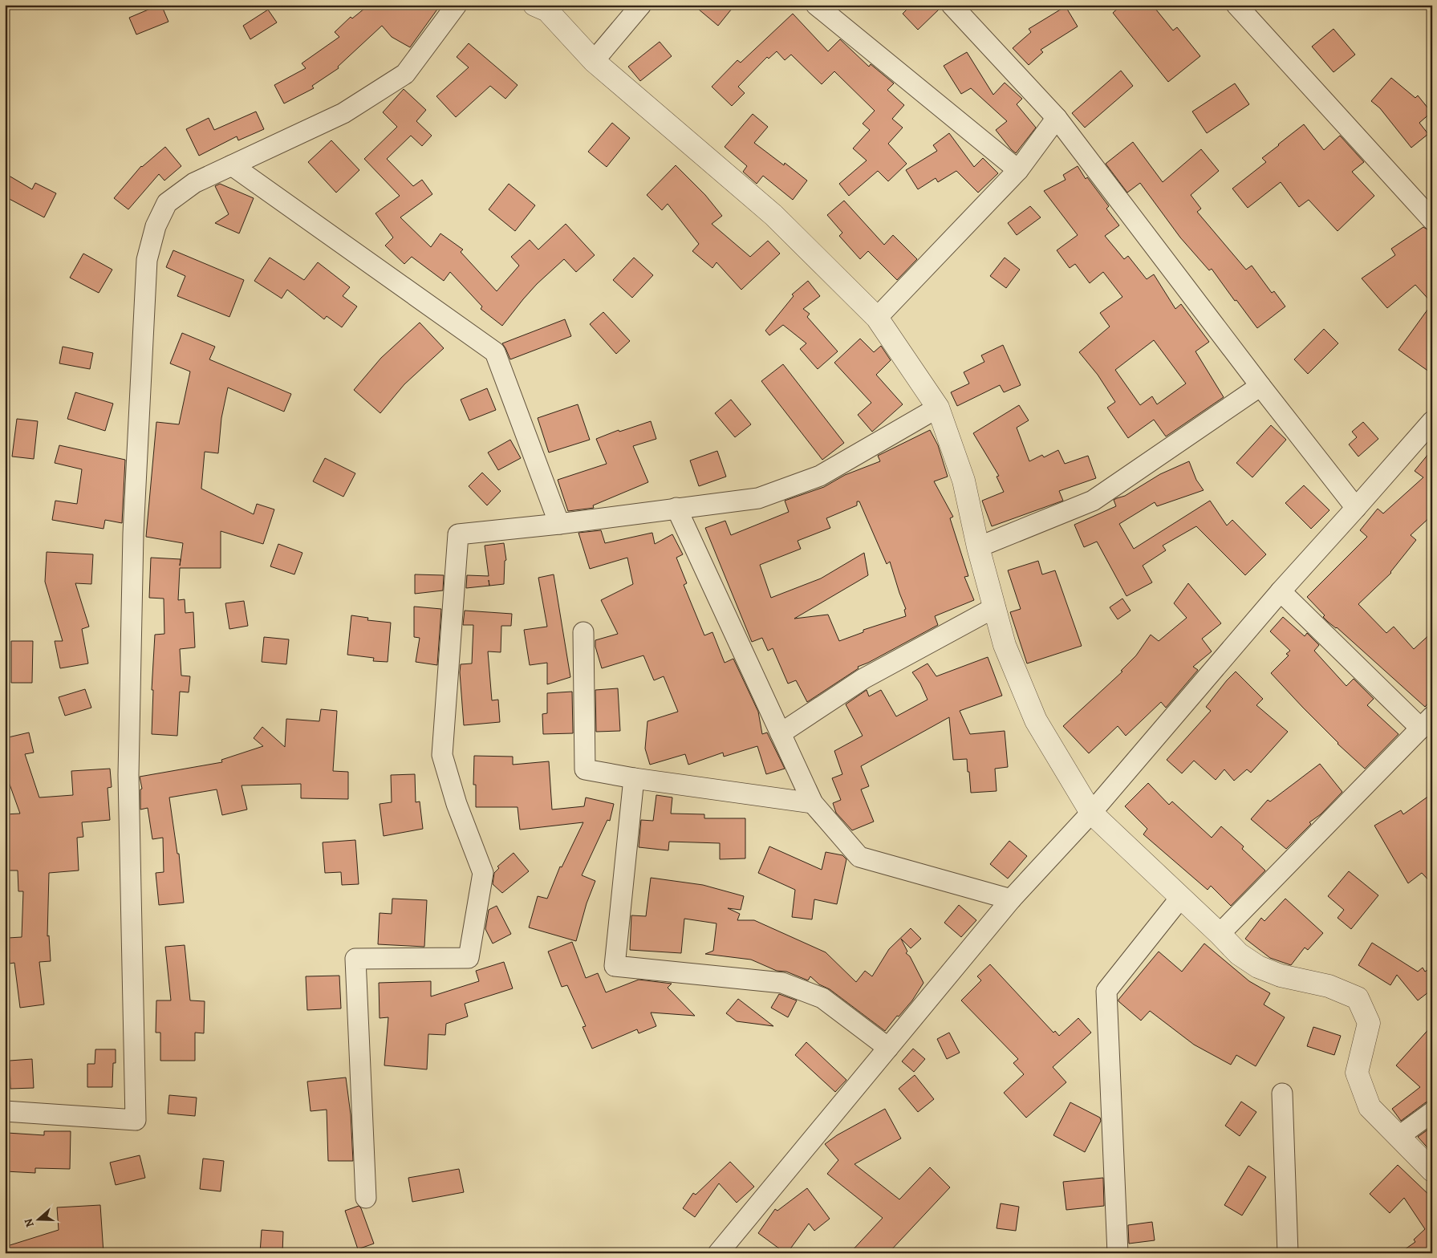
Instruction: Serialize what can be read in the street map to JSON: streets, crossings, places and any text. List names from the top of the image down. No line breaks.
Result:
{"north":"left"}
